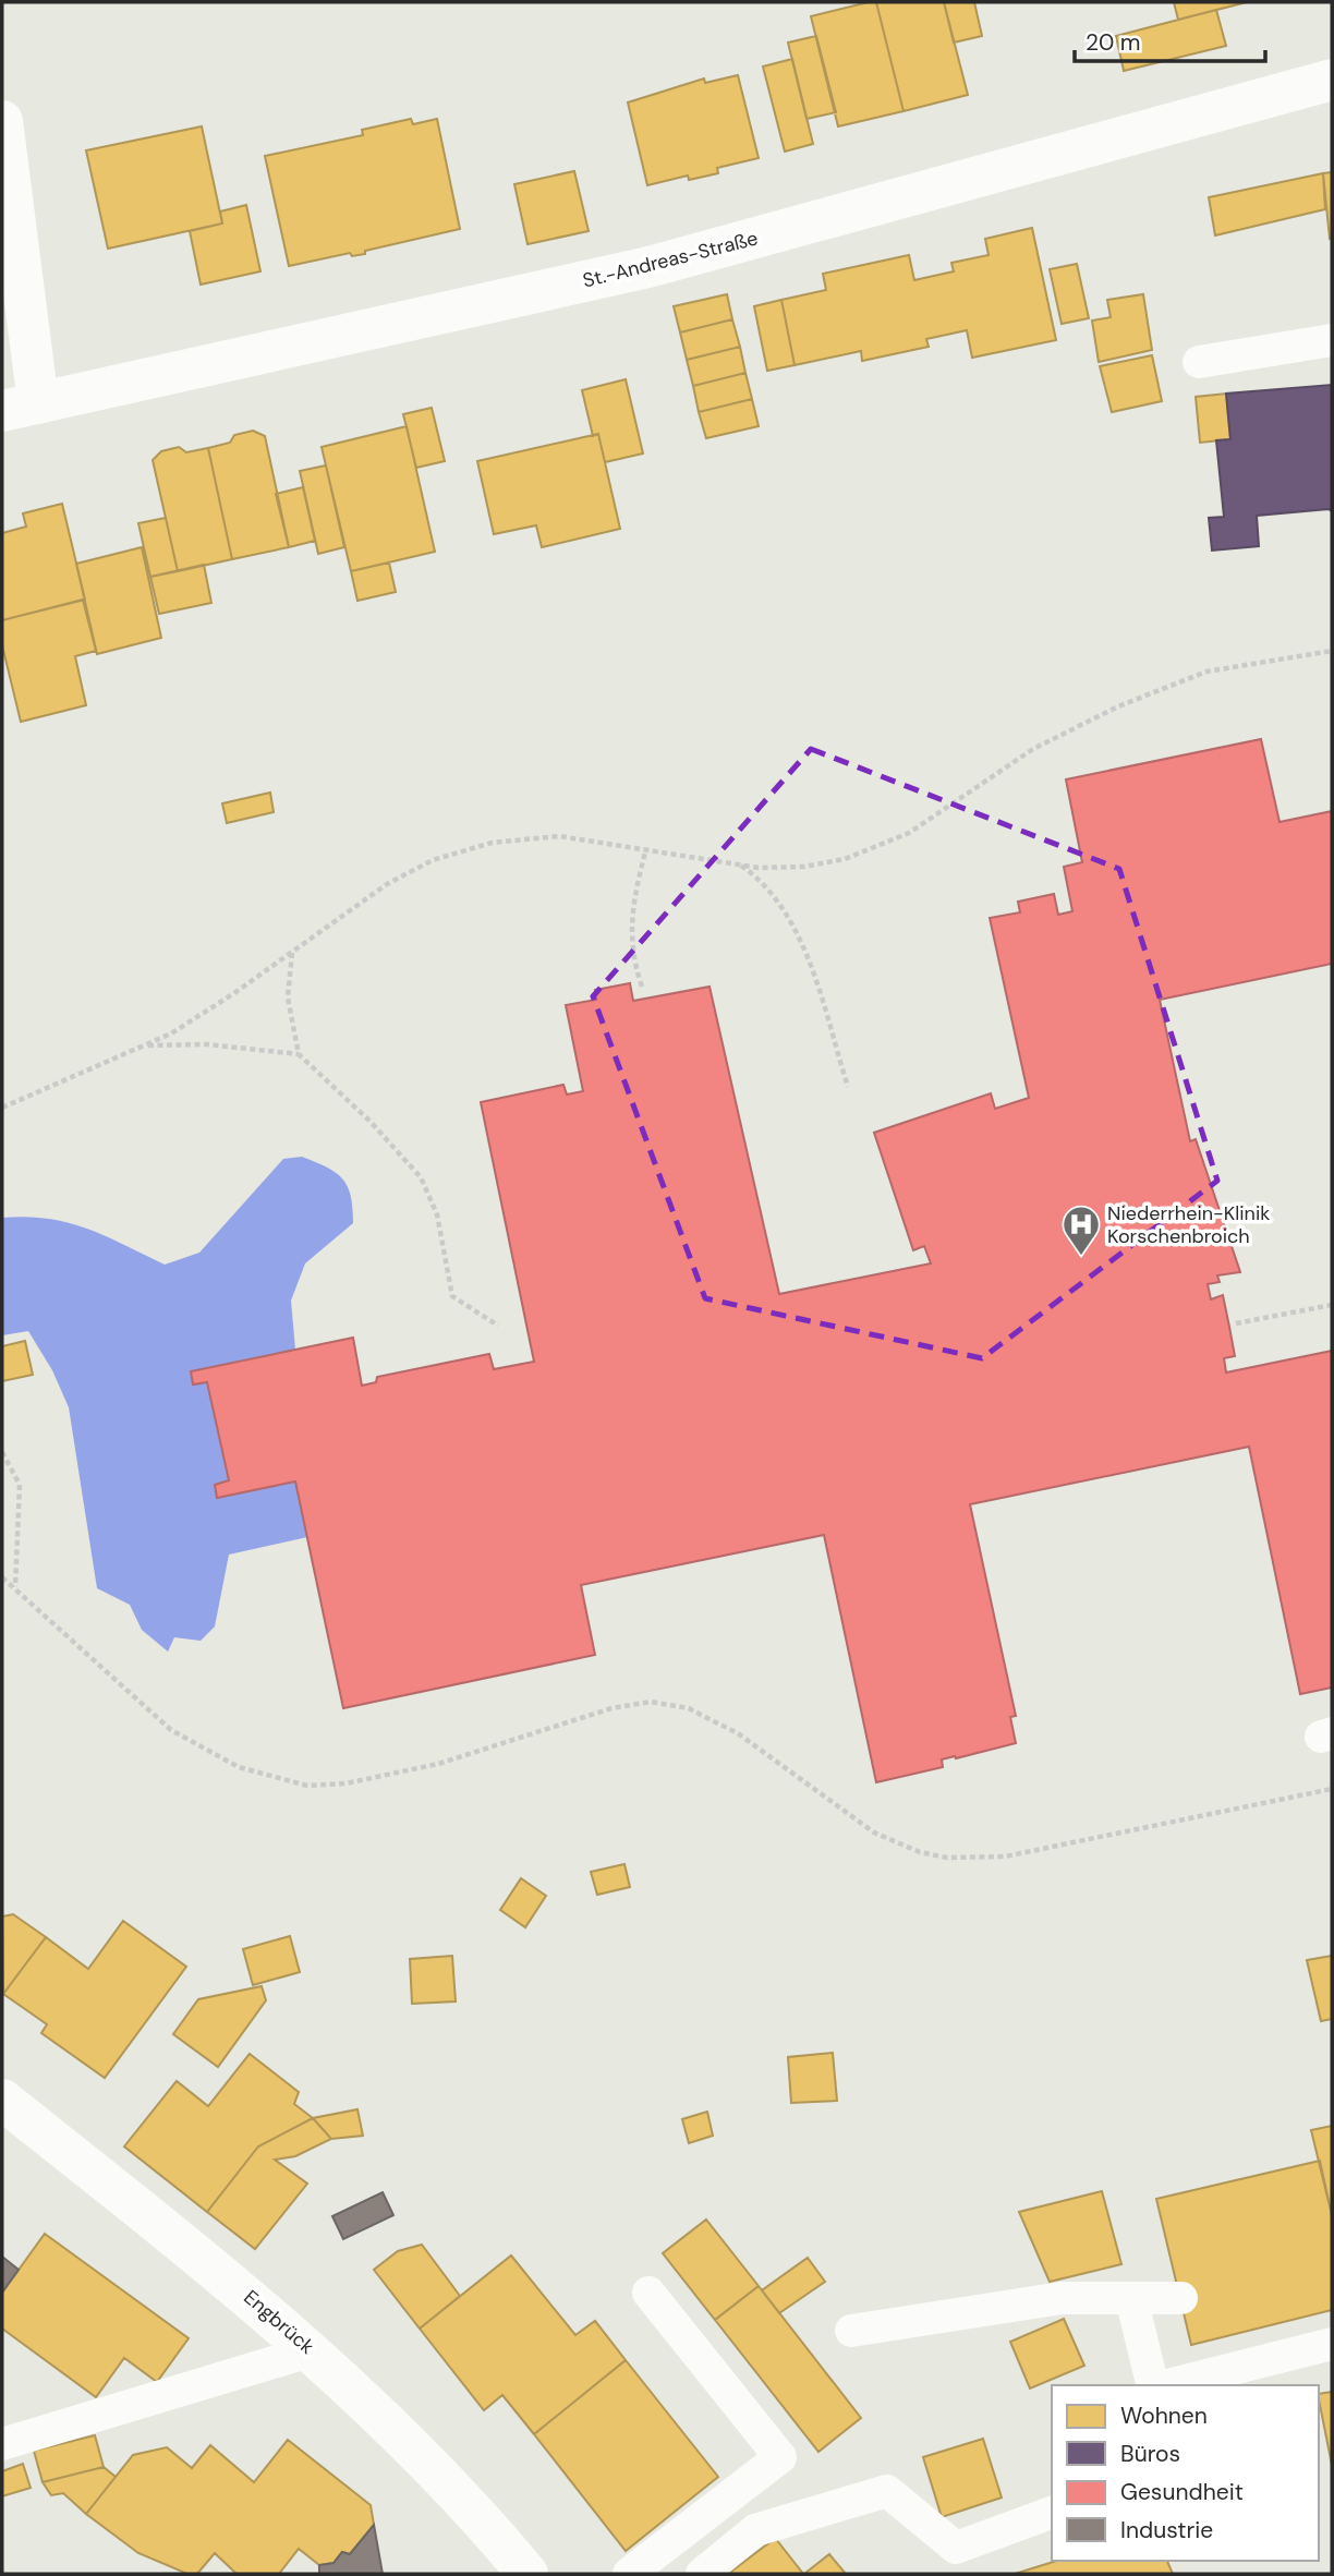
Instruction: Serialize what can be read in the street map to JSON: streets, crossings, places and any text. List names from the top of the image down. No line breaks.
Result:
{"streets":{"street":["St.-Andreas-Straße","Engbrück"]},"places":{"hospital":["Niederrhein-Klinik Korschenbroich"]},"legend":["Wohnen","Büros","Gesundheit","Industrie"],"scale_bar":"20 m"}
